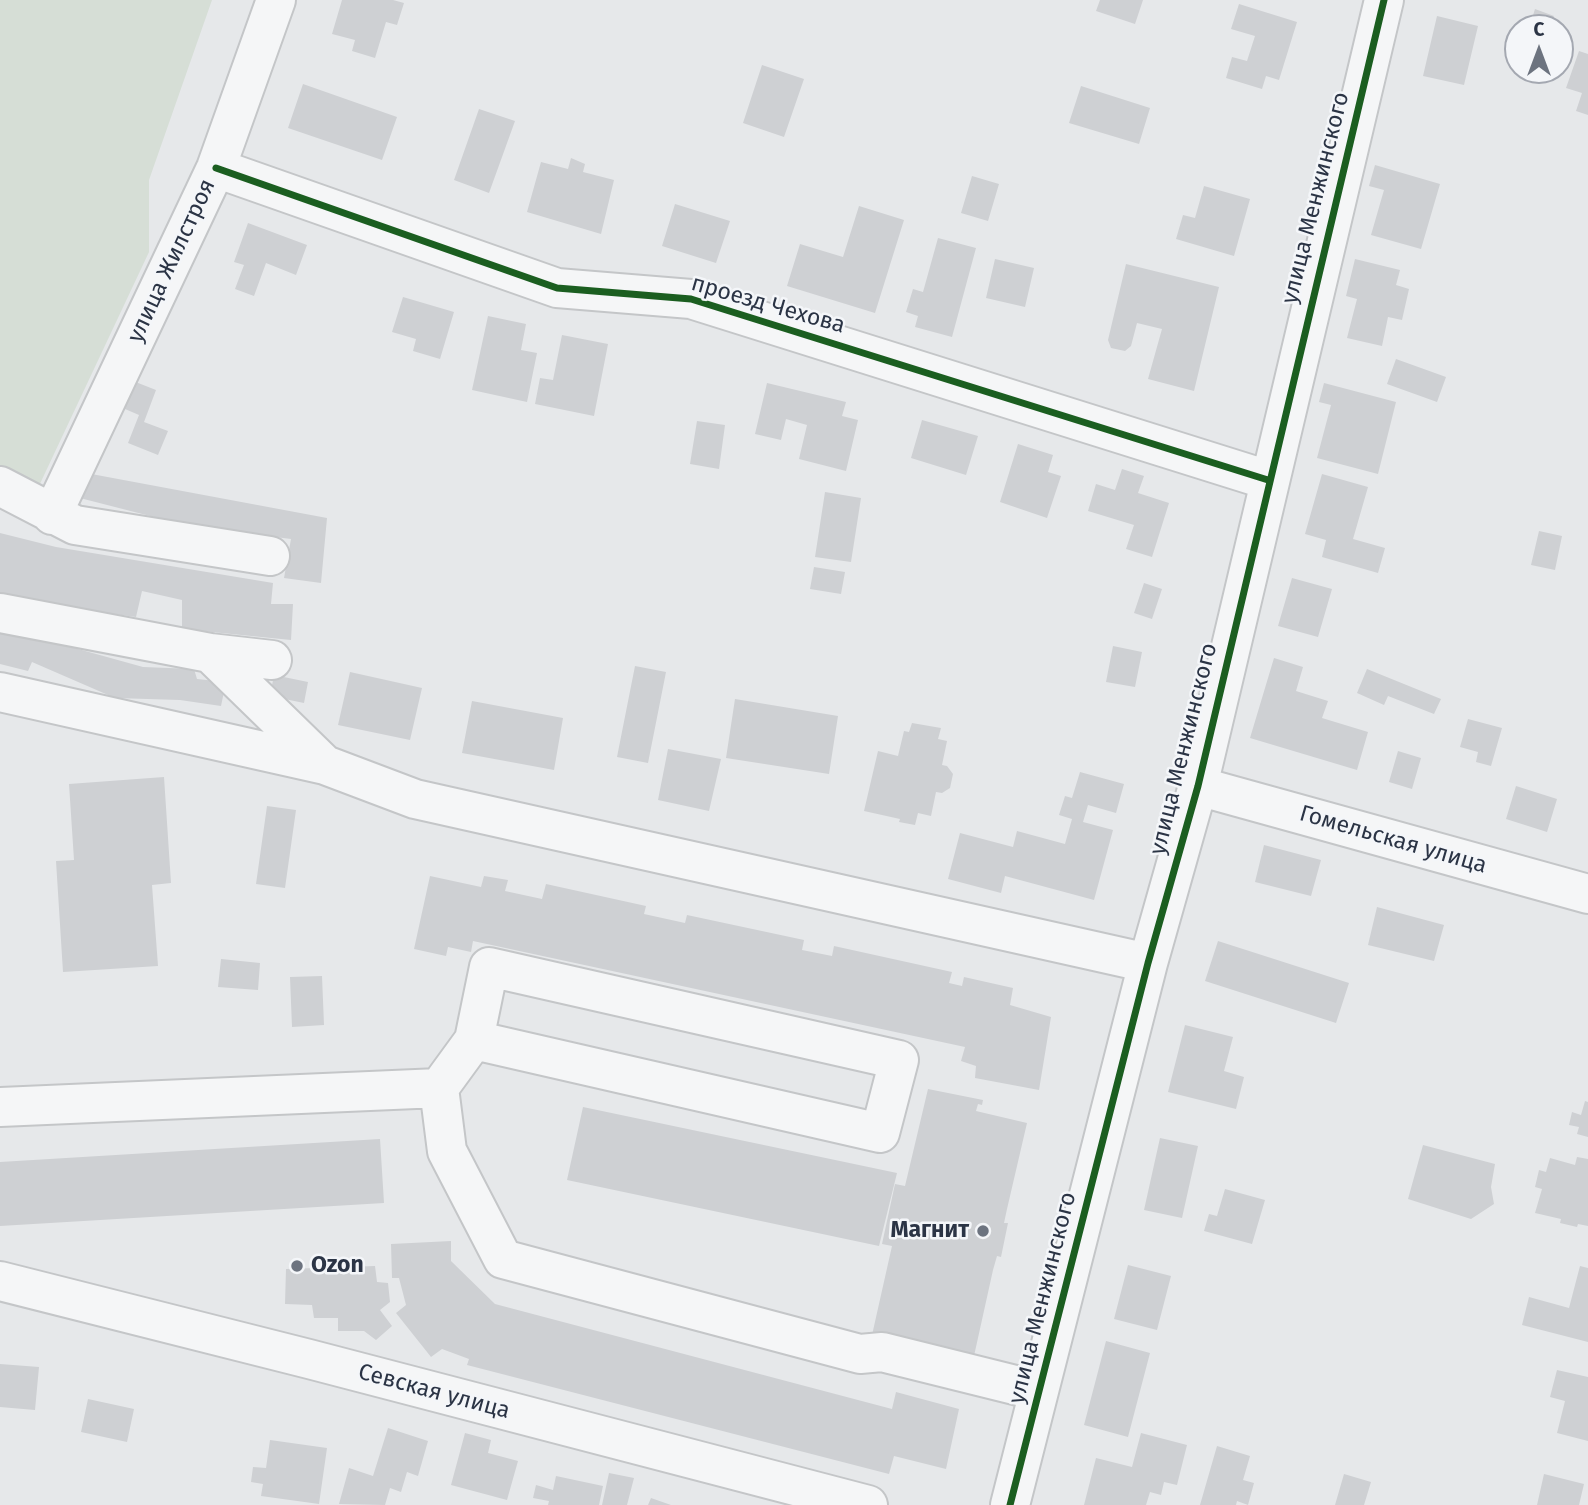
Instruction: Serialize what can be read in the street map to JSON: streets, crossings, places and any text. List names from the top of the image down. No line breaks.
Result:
{"streets":{"street":["улица Менжинского","улица Жилстроя","проезд Чехова","Гомельская улица","Севская улица"]},"crossings":[["улица Менжинского","проезд Чехова"],["улица Менжинского","Гомельская улица"],["улица Жилстроя","проезд Чехова"]],"places":["Магнит","Ozon"],"north":"top"}
